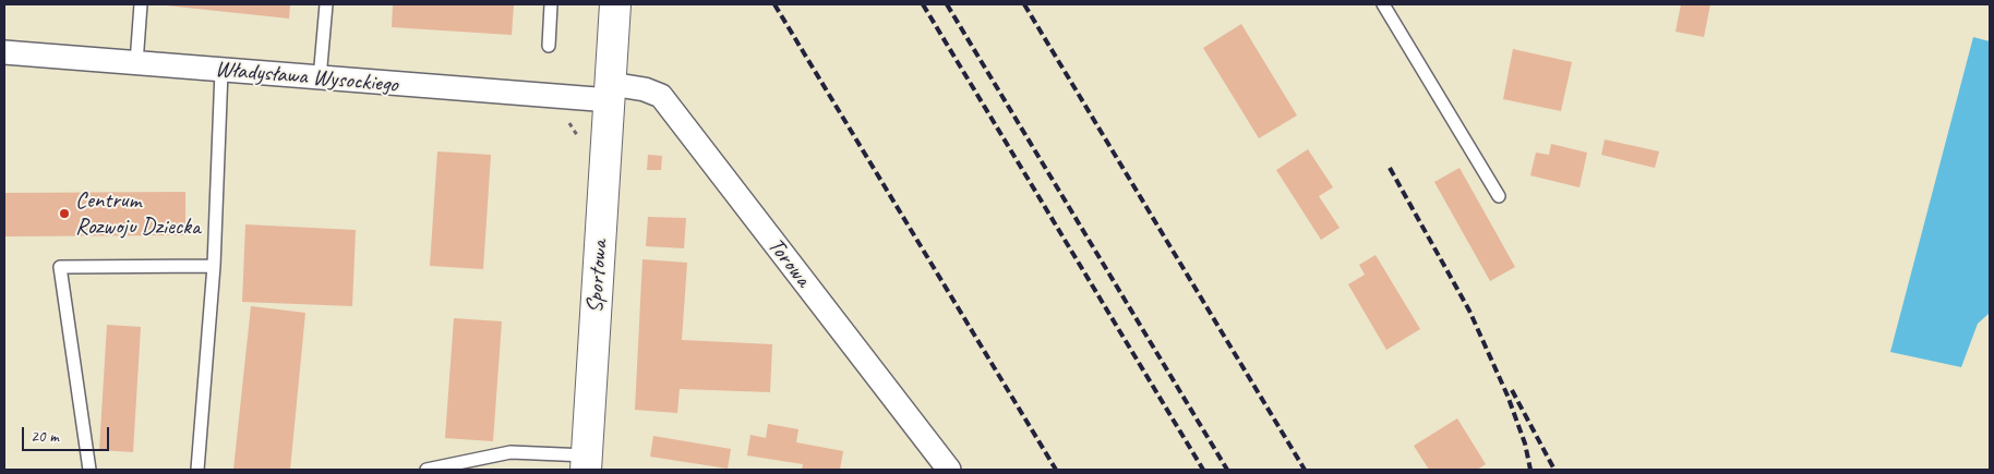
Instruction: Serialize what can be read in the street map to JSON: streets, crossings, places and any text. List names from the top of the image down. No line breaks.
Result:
{"streets":{"street":["Władysława Wysockiego","Torowa","Sportowa"]},"crossings":[["Władysława Wysockiego","Torowa"],["Władysława Wysockiego","Sportowa"],["Torowa","Sportowa"]],"places":["Centrum Rozwoju Dziecka"],"scale_bar":"20 m"}
